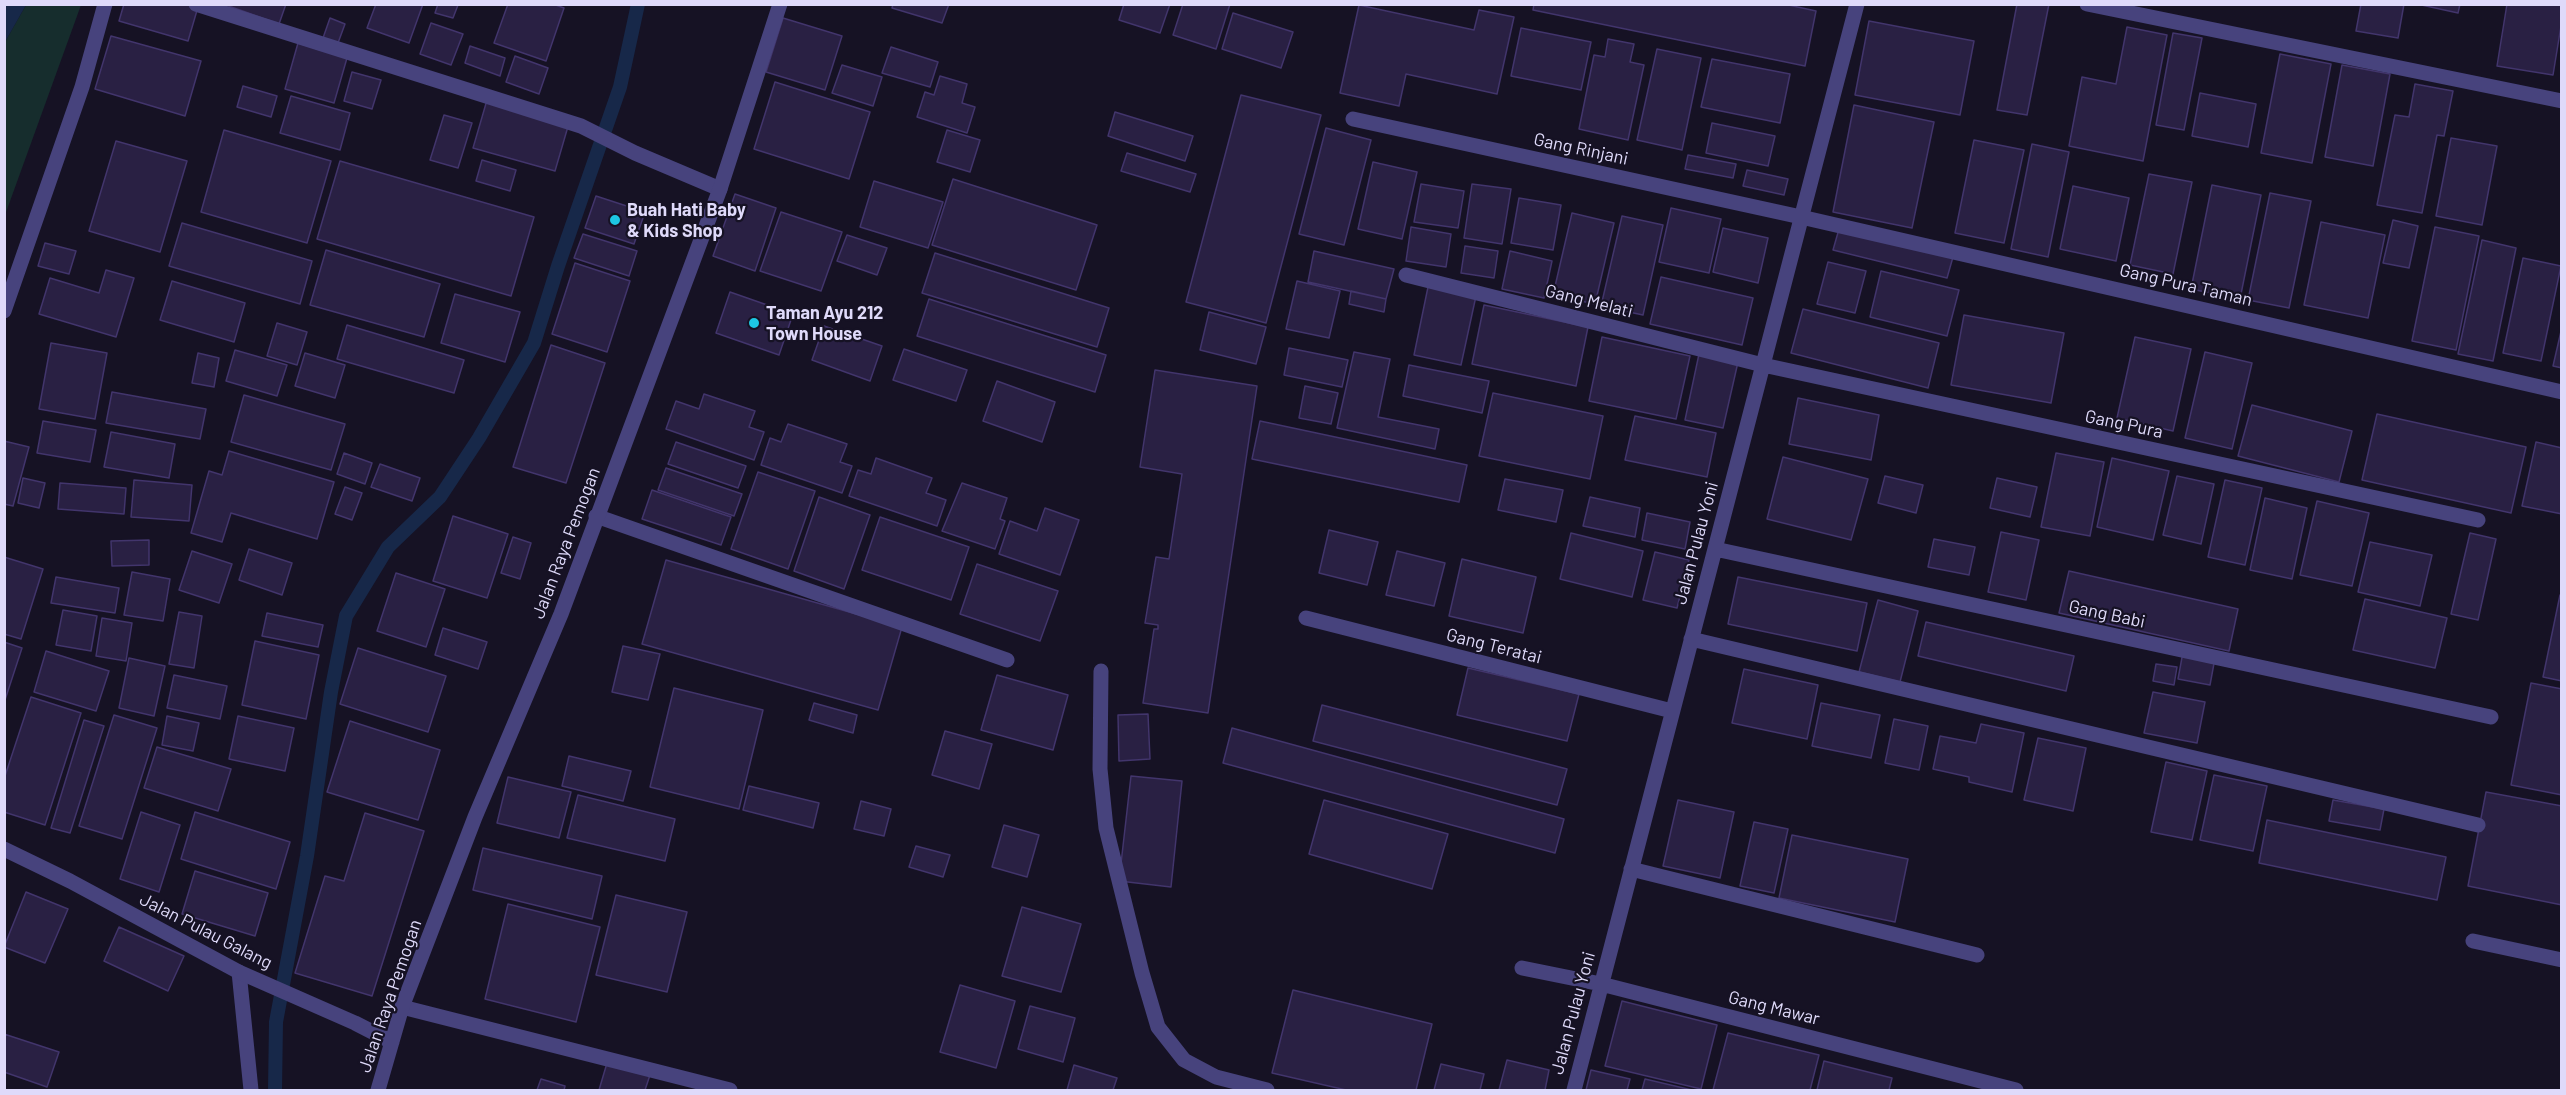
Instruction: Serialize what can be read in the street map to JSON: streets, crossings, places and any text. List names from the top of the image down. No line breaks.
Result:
{"streets":{"street":["Gang Rinjani","Gang Pura Taman","Gang Melati","Gang Pura","Jalan Raya Pemogan","Jalan Pulau Yoni","Gang Babi","Gang Teratai","Jalan Pulau Galang","Gang Mawar"]},"crossings":[["Gang Rinjani","Gang Pura Taman"],["Gang Rinjani","Jalan Pulau Yoni"],["Gang Pura Taman","Jalan Pulau Yoni"],["Gang Melati","Gang Pura"],["Gang Melati","Jalan Pulau Yoni"],["Gang Pura","Jalan Pulau Yoni"],["Jalan Raya Pemogan","Jalan Pulau Galang"],["Jalan Pulau Yoni","Gang Babi"],["Jalan Pulau Yoni","Gang Teratai"],["Jalan Pulau Yoni","Gang Mawar"]],"places":["Buah Hati Baby & Kids Shop","Taman Ayu 212 Town House"]}
